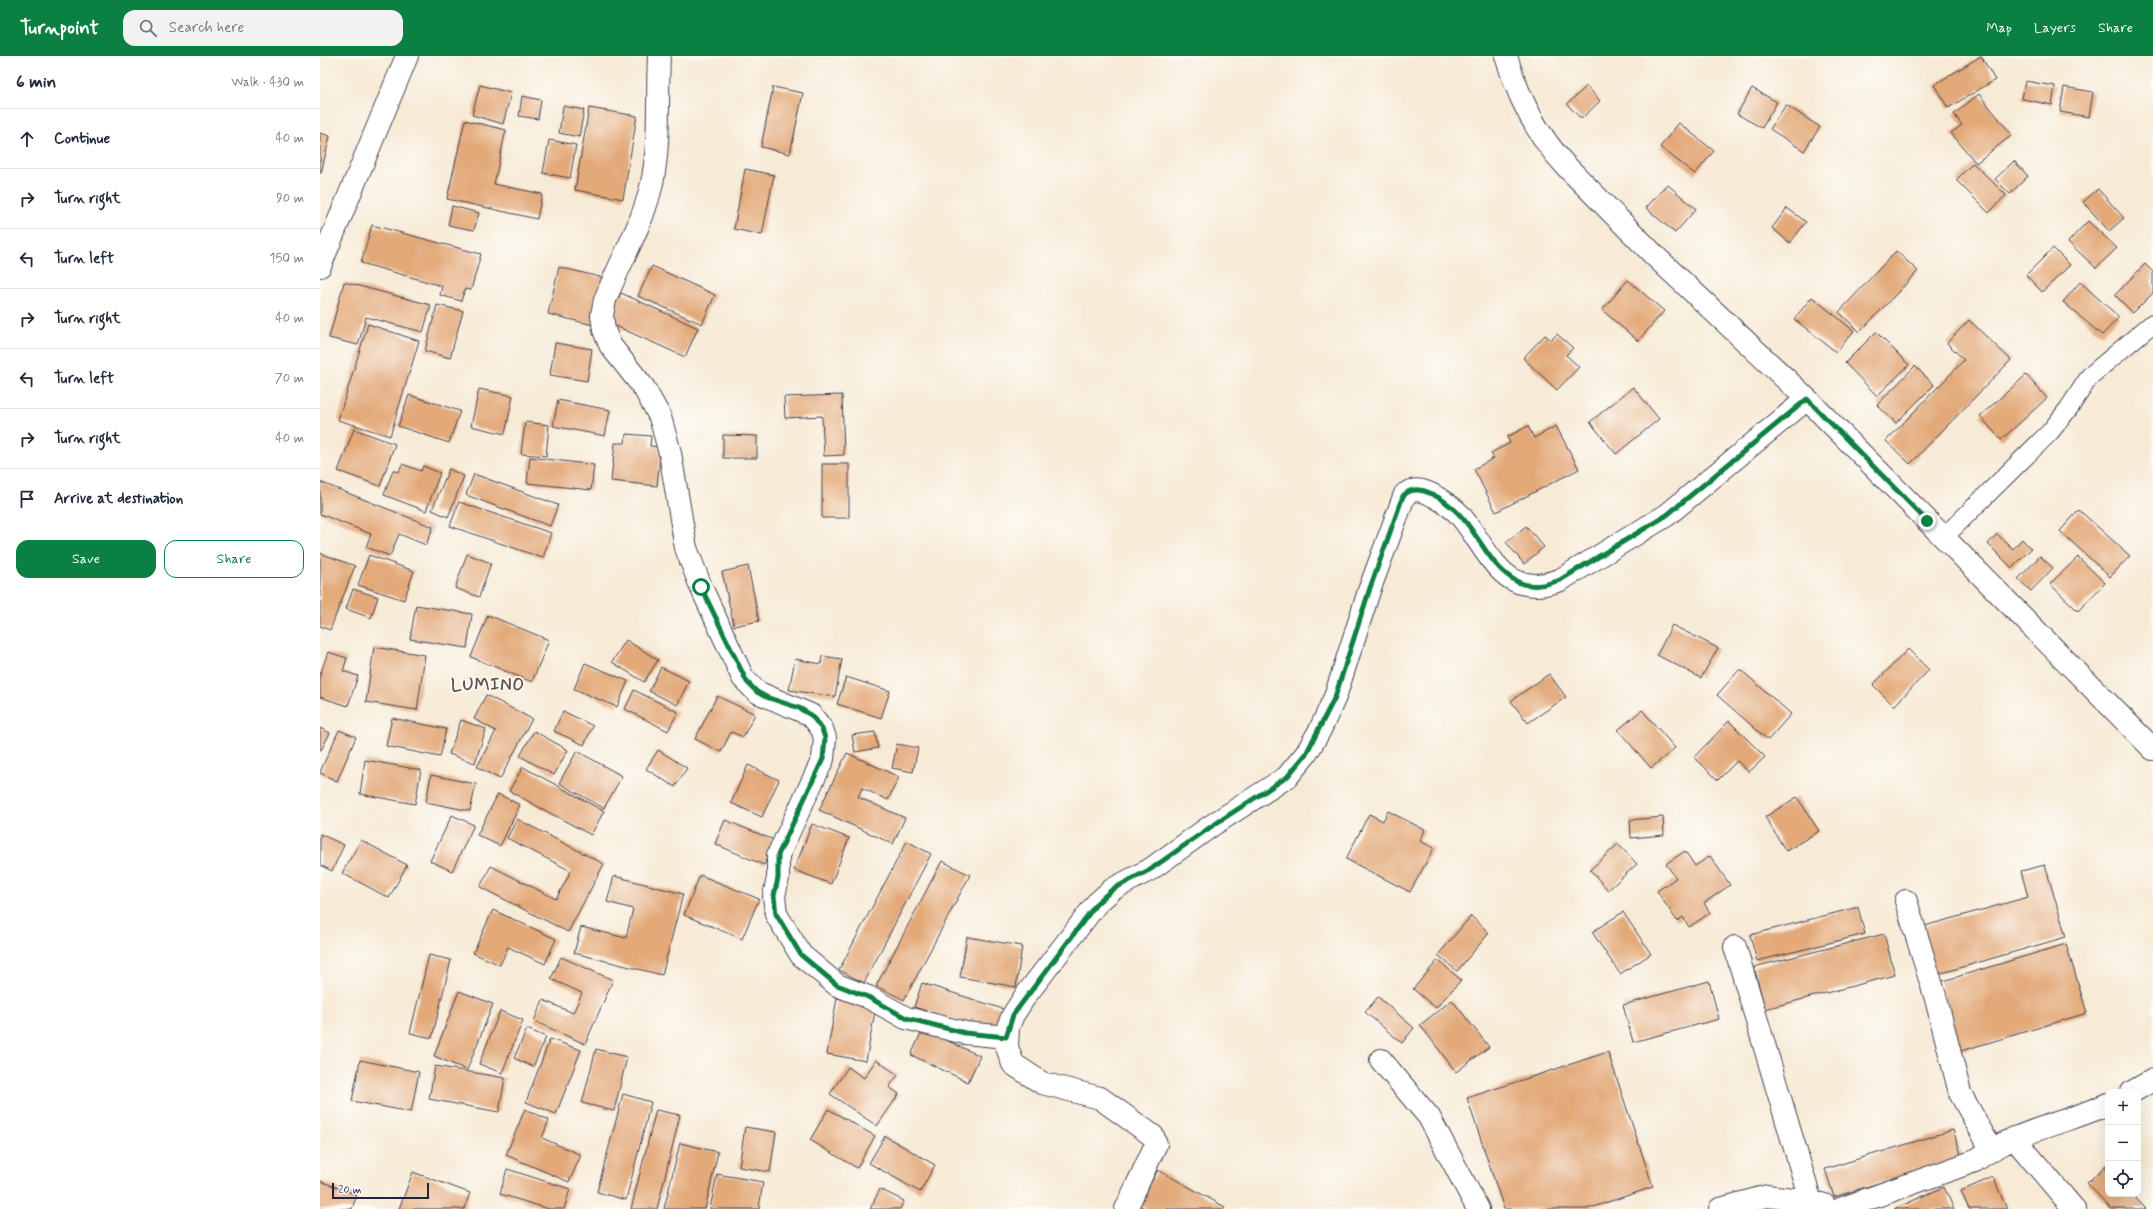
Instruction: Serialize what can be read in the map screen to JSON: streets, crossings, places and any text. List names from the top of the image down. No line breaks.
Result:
{"districts":["LUMINO"],"scale_bar":"20 m","page":{"header":"Turnpoint","search":"Search here","nav":["Map","Layers","Share"],"heading":["6 min","Walk · 430 m"],"list":[["Continue","40 m"],["Turn right","90 m"],["Turn left","150 m"],["Turn right","40 m"],["Turn left","70 m"],["Turn right","40 m"],"Arrive at destination"],"buttons":["Save","Share"],"map_buttons":["+","−"],"scale":"20 m"}}
